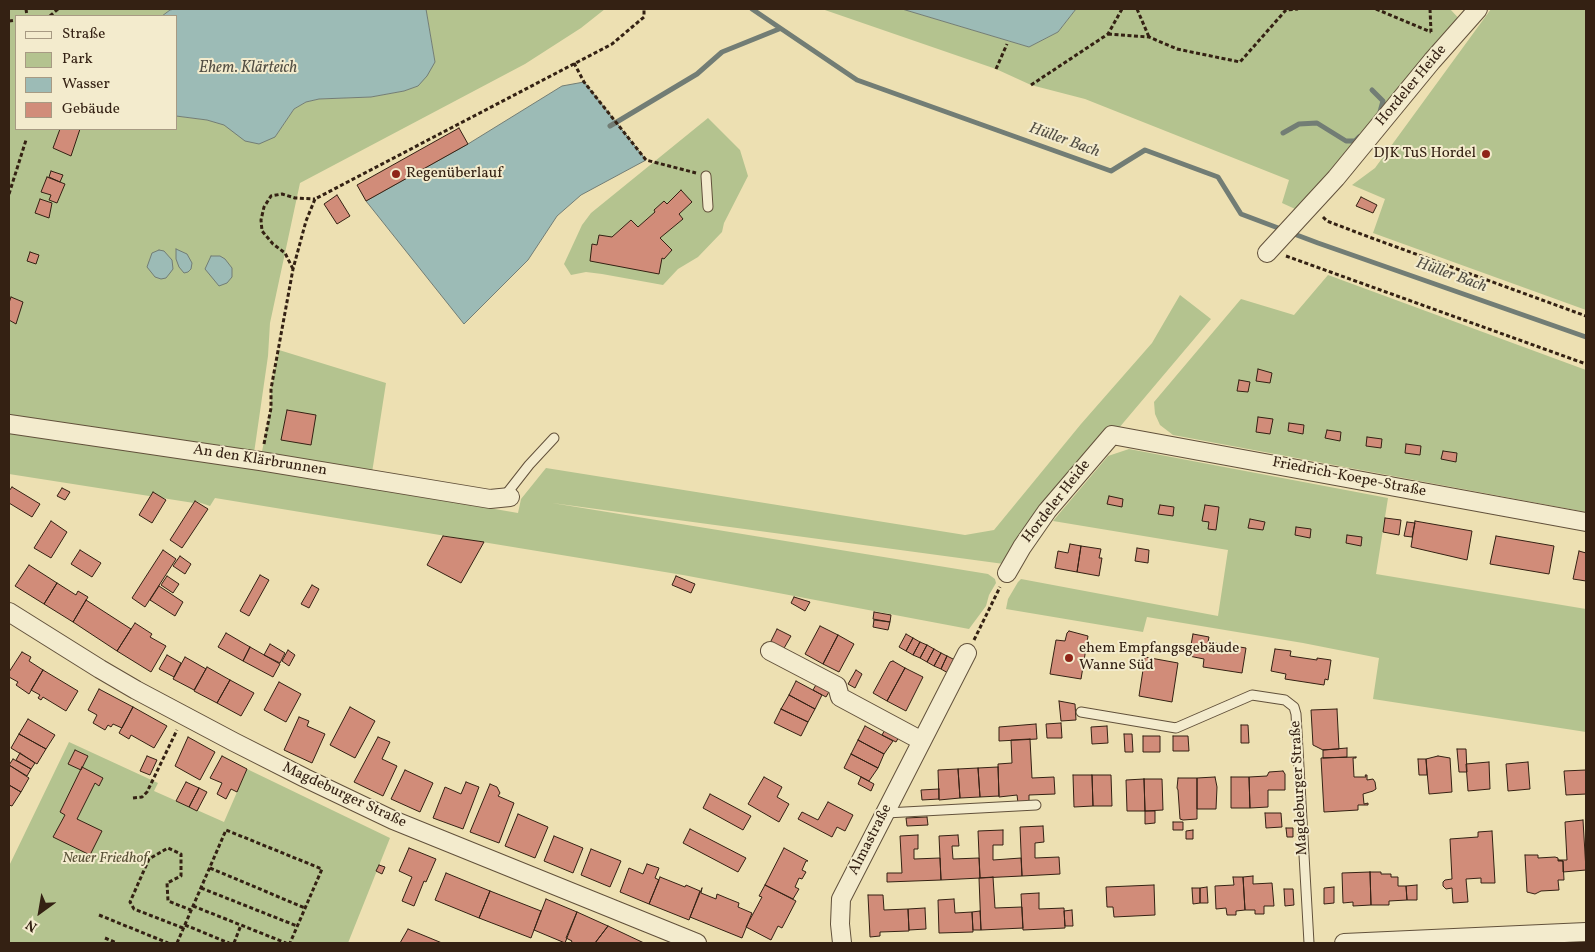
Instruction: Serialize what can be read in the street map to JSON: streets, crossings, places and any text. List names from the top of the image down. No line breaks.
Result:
{"streets":{"street":["Hordeler Heide","An den Klärbrunnen","Friedrich-Koepe-Straße","Magdeburger Straße","Almastraße"]},"crossings":[["Hordeler Heide","Friedrich-Koepe-Straße"]],"water":["Ehem. Klärteich","Hüller Bach"],"parks":["Neuer Friedhof"],"places":["DJK TuS Hordel","Regenüberlauf","ehem Empfangsgebäude Wanne Süd"],"legend":["Straße","Park","Wasser","Gebäude"],"north":"bottom left"}
